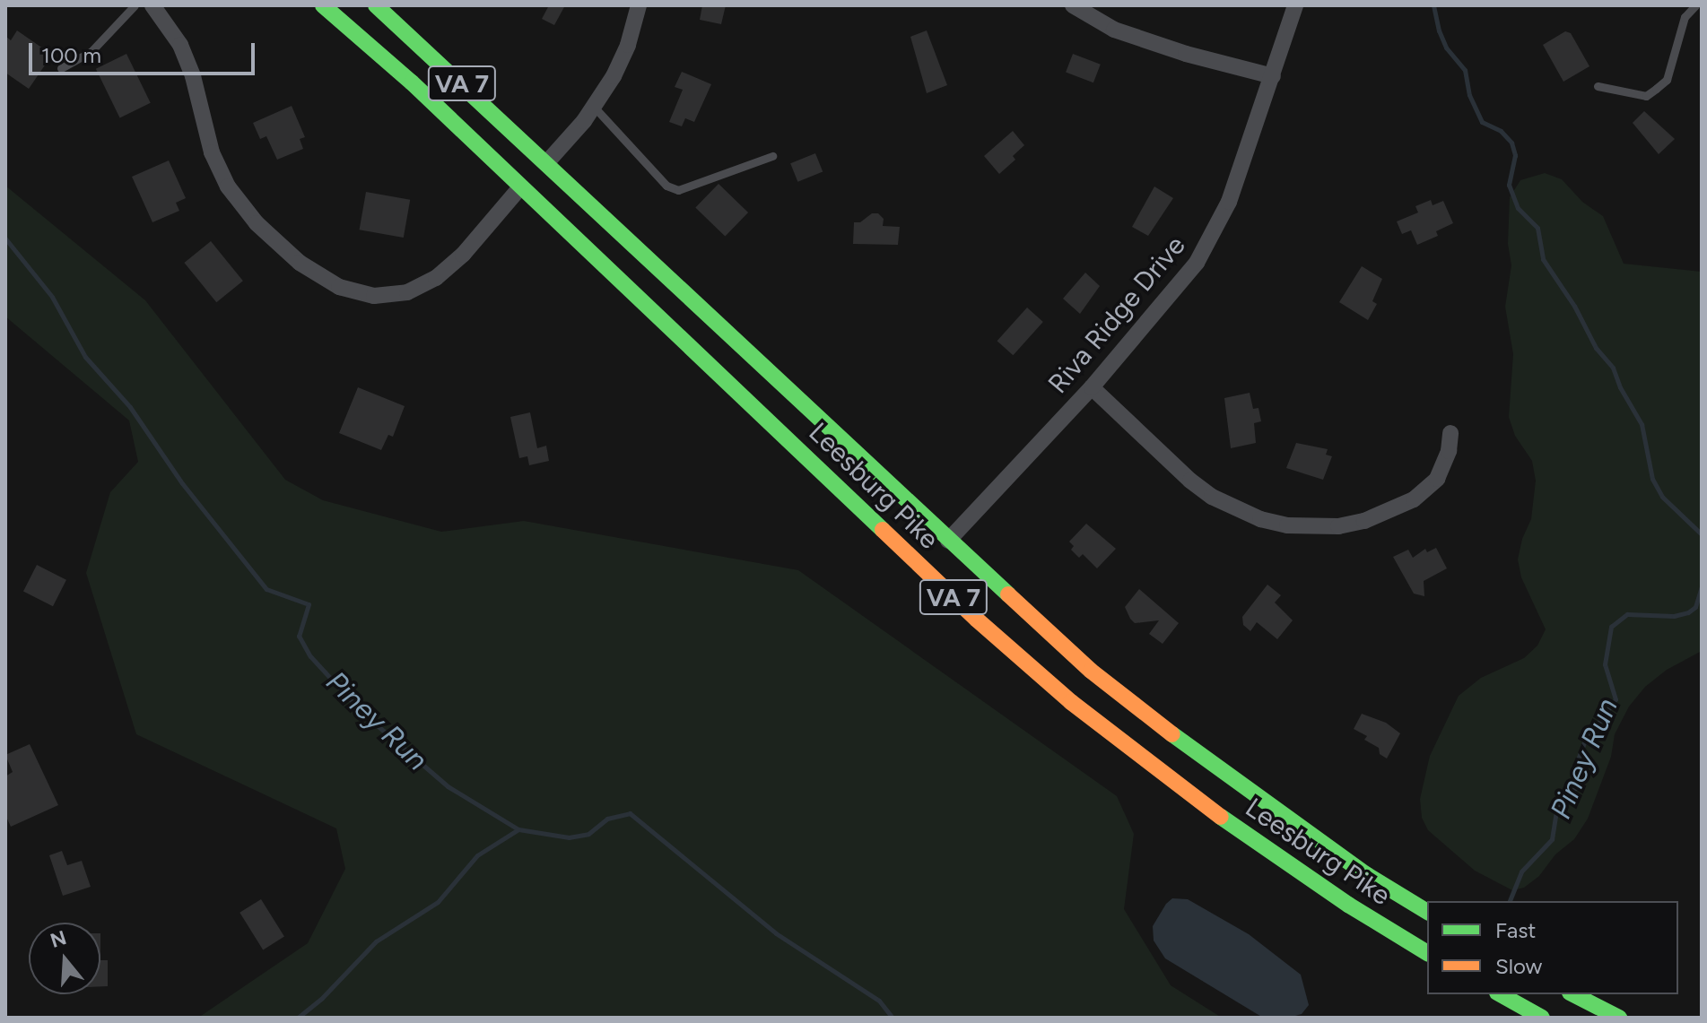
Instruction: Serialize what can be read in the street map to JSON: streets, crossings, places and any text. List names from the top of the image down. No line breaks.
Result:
{"streets":{"highway":["VA 7","Leesburg Pike"],"street":["Riva Ridge Drive"]},"crossings":[["Riva Ridge Drive","Leesburg Pike"]],"water":["Piney Run"],"legend":["Fast","Slow"],"scale_bar":"100 m","north":"top"}
